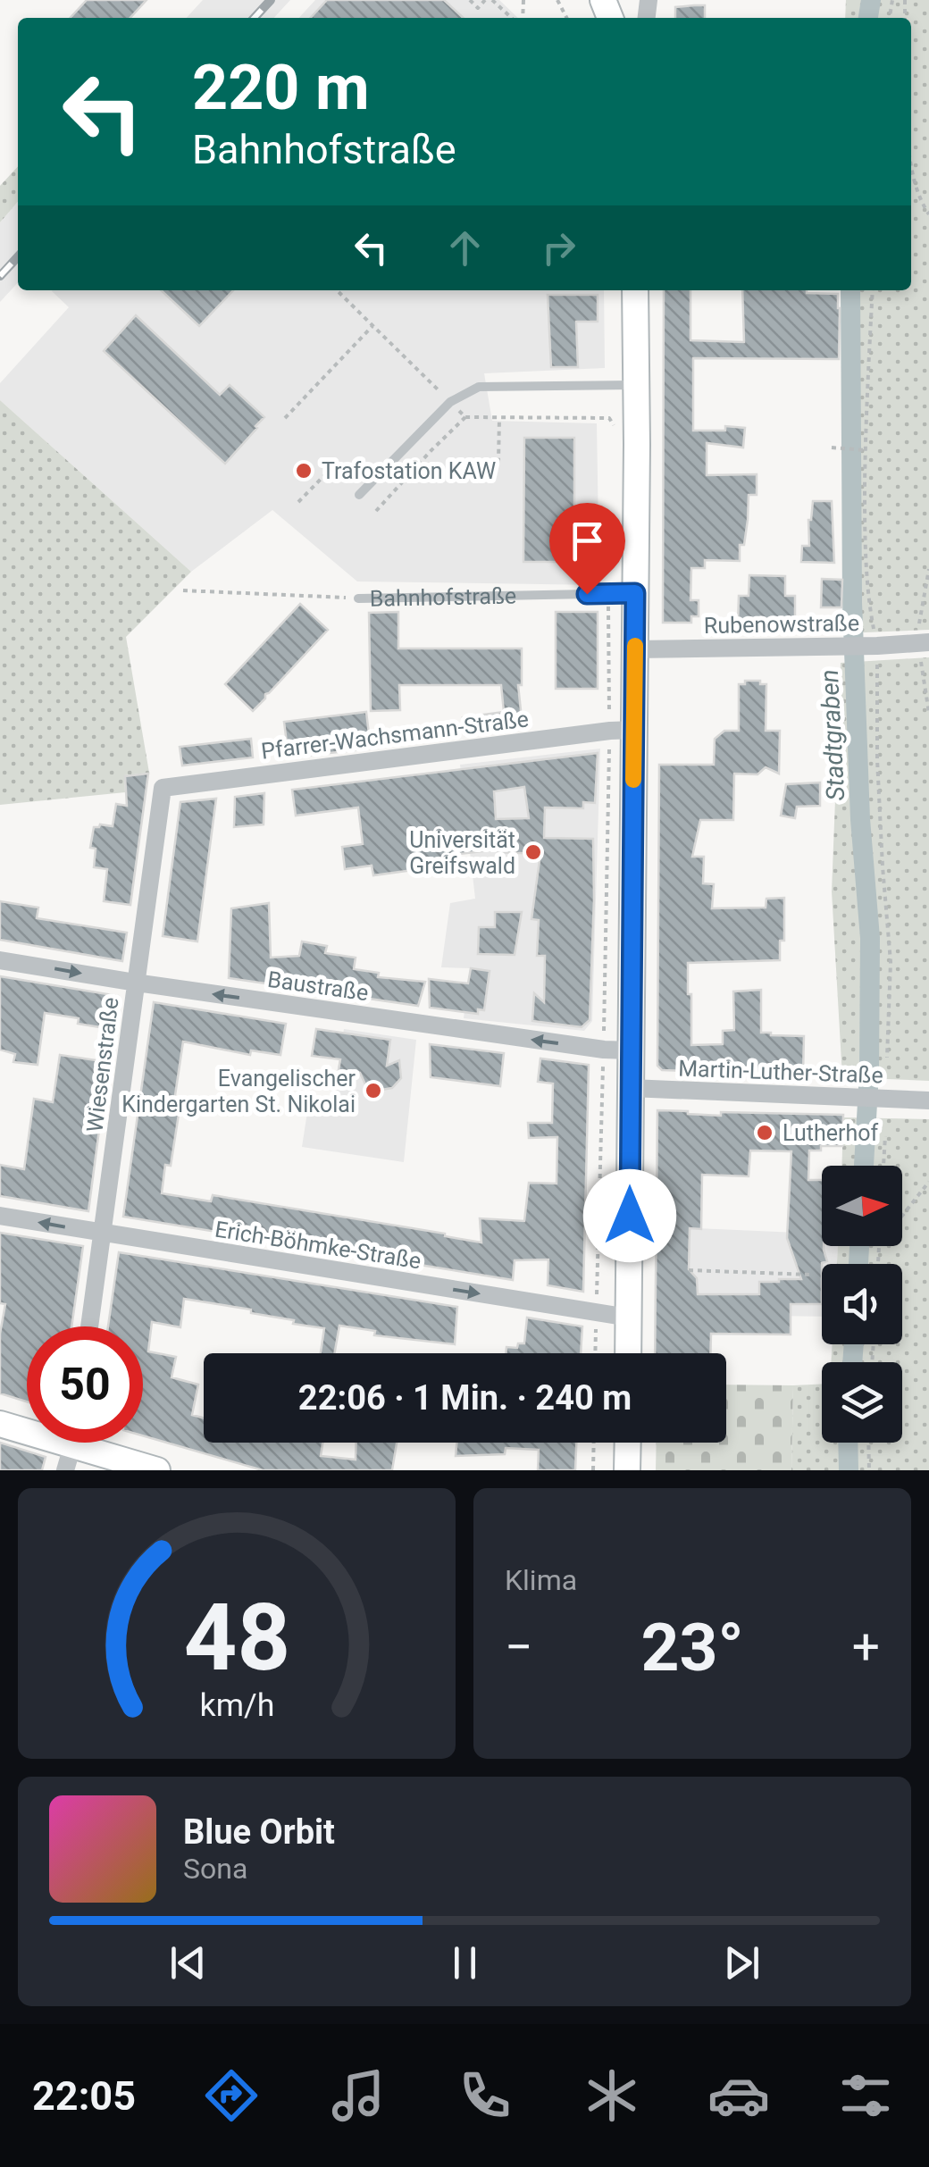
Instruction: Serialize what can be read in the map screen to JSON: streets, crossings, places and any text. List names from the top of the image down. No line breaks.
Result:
{"streets":{"street":["Rubenowstraße","Pfarrer-Wachsmann-Straße","Baustraße","Wiesenstraße","Martin-Luther-Straße","Erich-Böhmke-Straße"],"lane":["Bahnhofstraße"]},"crossings":[["Pfarrer-Wachsmann-Straße","Wiesenstraße"],["Baustraße","Wiesenstraße"],["Wiesenstraße","Erich-Böhmke-Straße"]],"water":["Stadtgraben"],"places":["Trafostation KAW","Universität Greifswald","Evangelischer Kindergarten St. Nikolai","Lutherhof"],"north":"right","page":{"turn":["220 m","Bahnhofstraße"],"limit":"50","trip":"22:06 · 1 Min. · 240 m","tile":"Klima","heat":["−","23°","+"],"song":["Blue Orbit","Sona"],"tabs":"22:05","gauge":["48","km/h"]}}
